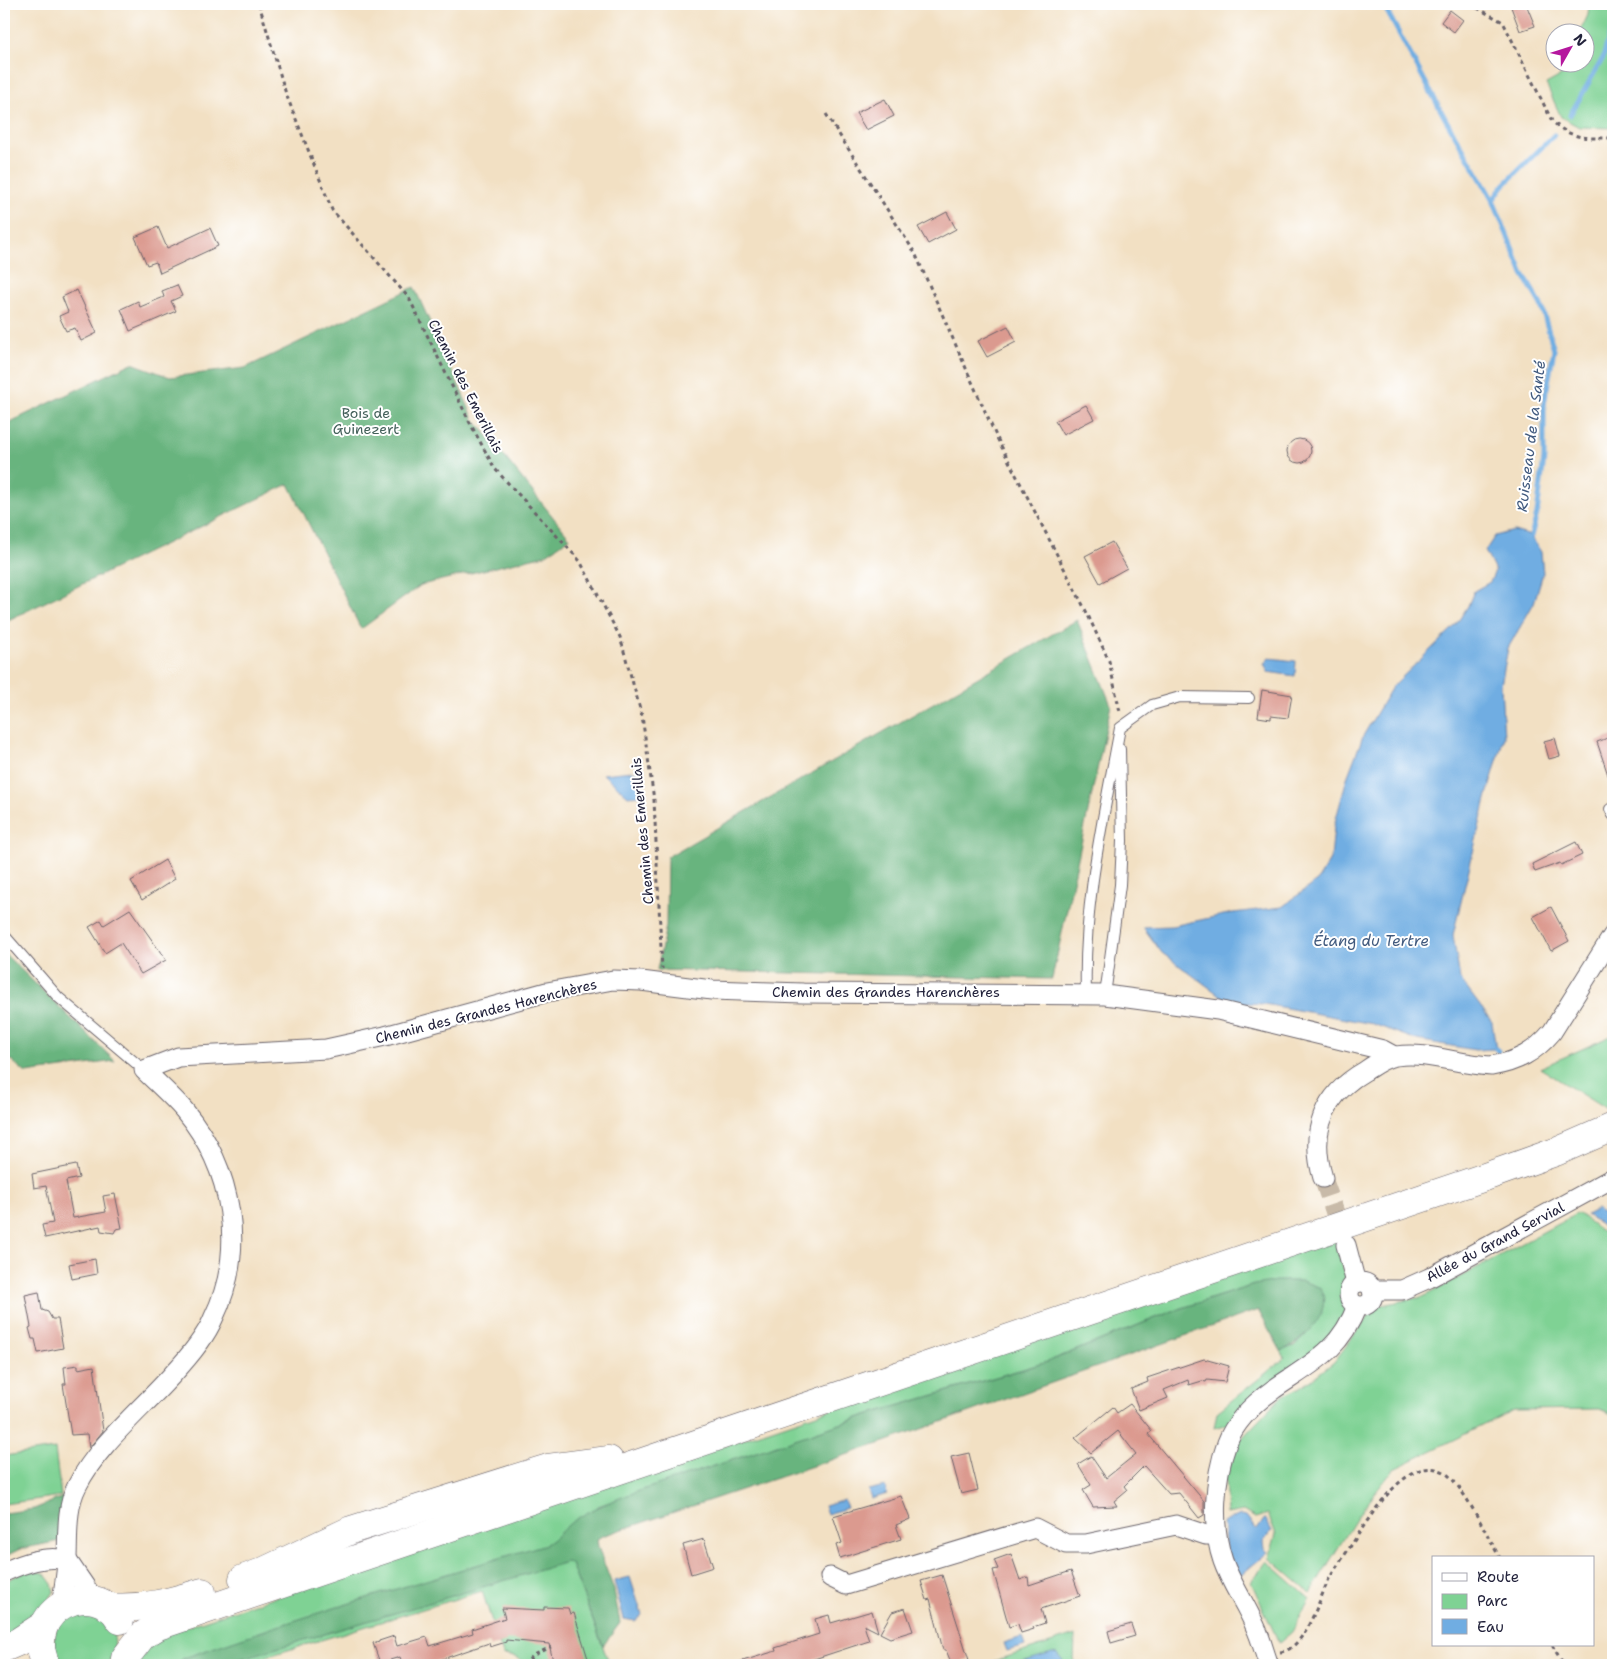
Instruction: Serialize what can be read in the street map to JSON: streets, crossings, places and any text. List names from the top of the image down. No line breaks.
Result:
{"streets":{"street":["Chemin des Grandes Harenchères","Allée du Grand Servial"],"path":["Chemin des Emerillais"]},"crossings":[["Chemin des Emerillais","Chemin des Grandes Harenchères"]],"water":["Ruisseau de la Santé","Étang du Tertre"],"parks":["Bois de Guinezert"],"legend":["Route","Parc","Eau"],"north":"top right"}
